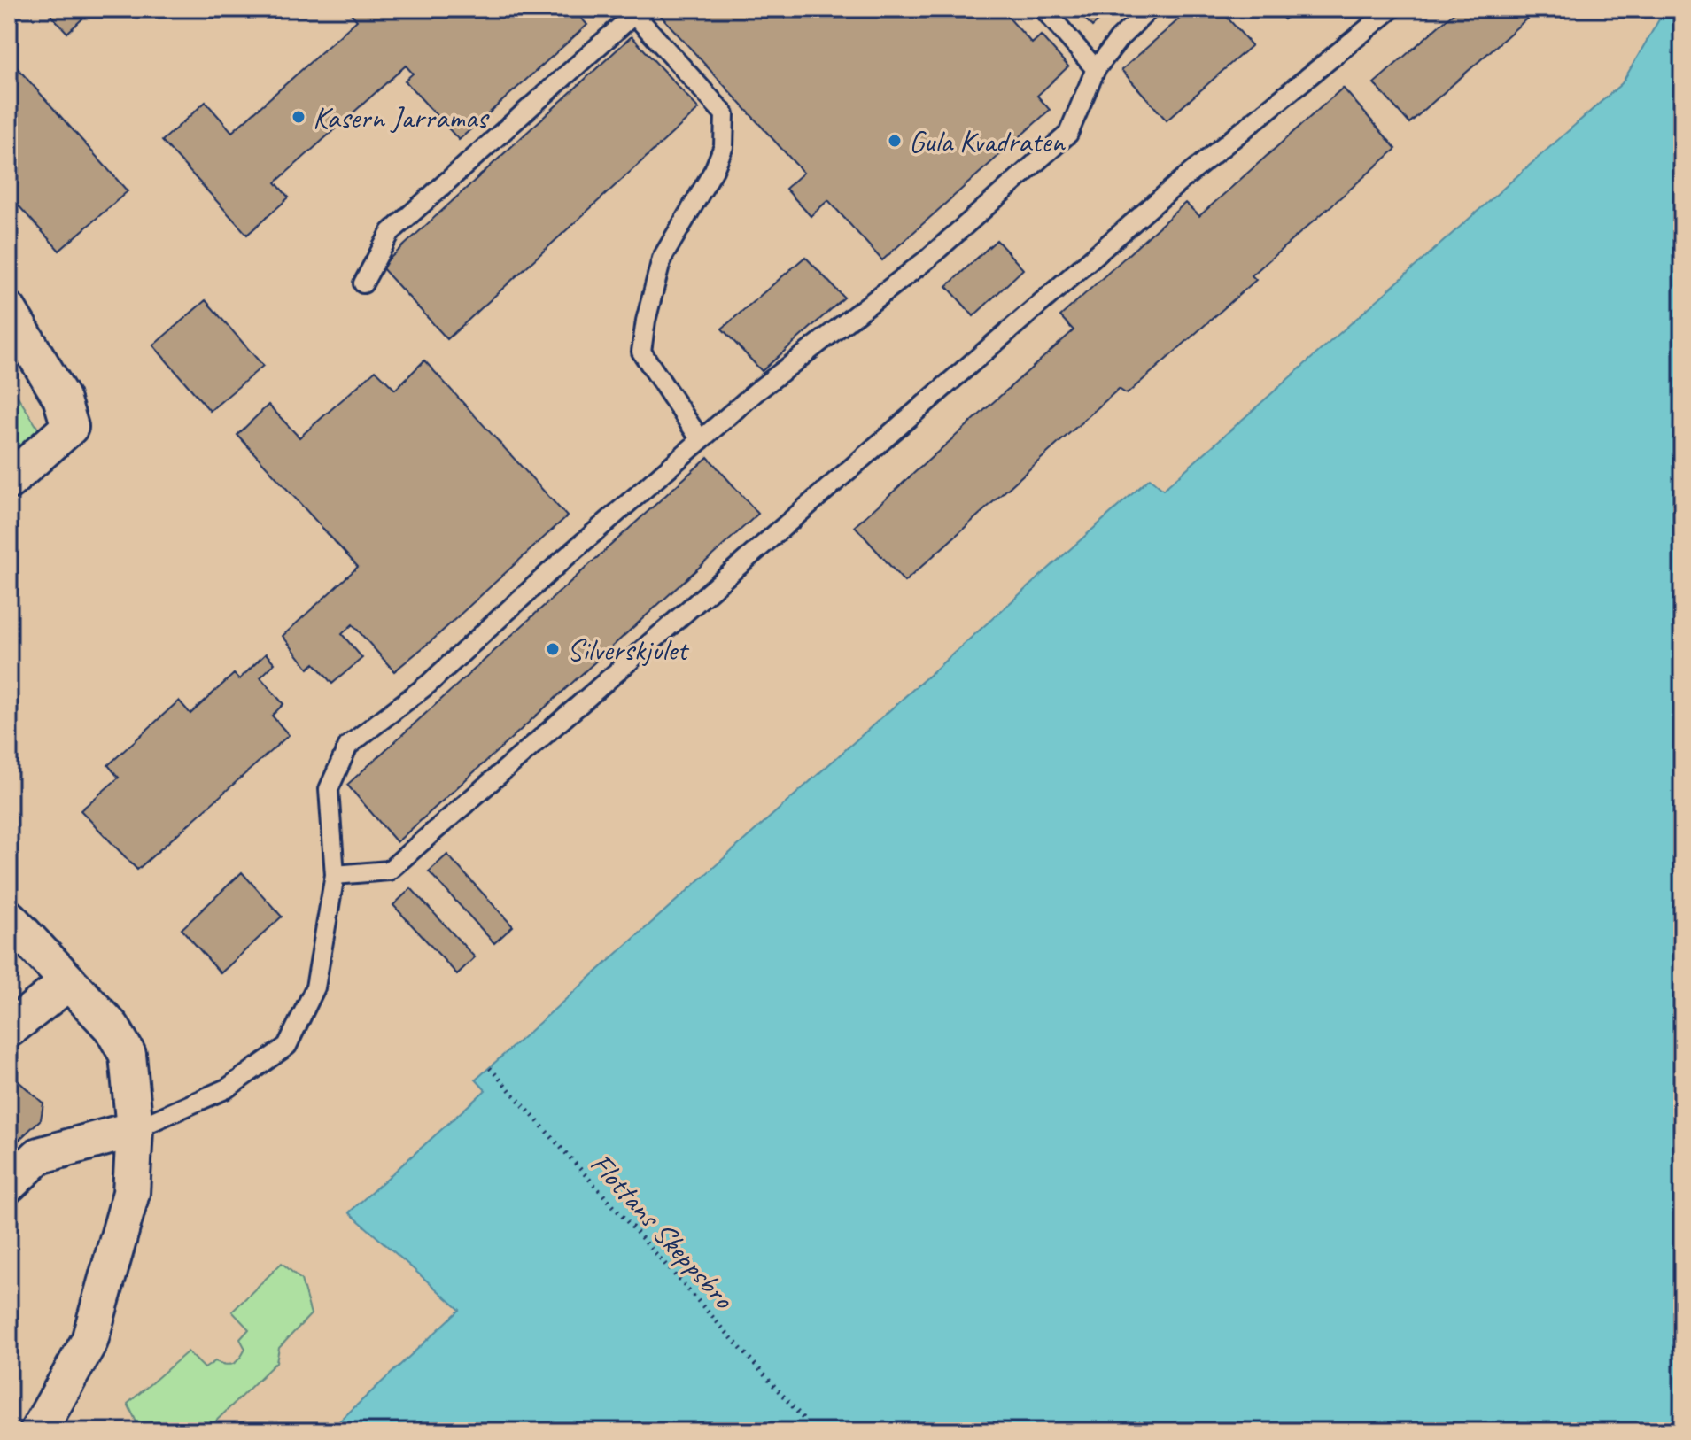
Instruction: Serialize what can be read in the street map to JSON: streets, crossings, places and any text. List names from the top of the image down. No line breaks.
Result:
{"streets":{"path":["Flottans Skeppsbro"]},"places":["Kasern Jarramas","Gula Kvadraten","Silverskjulet"]}
